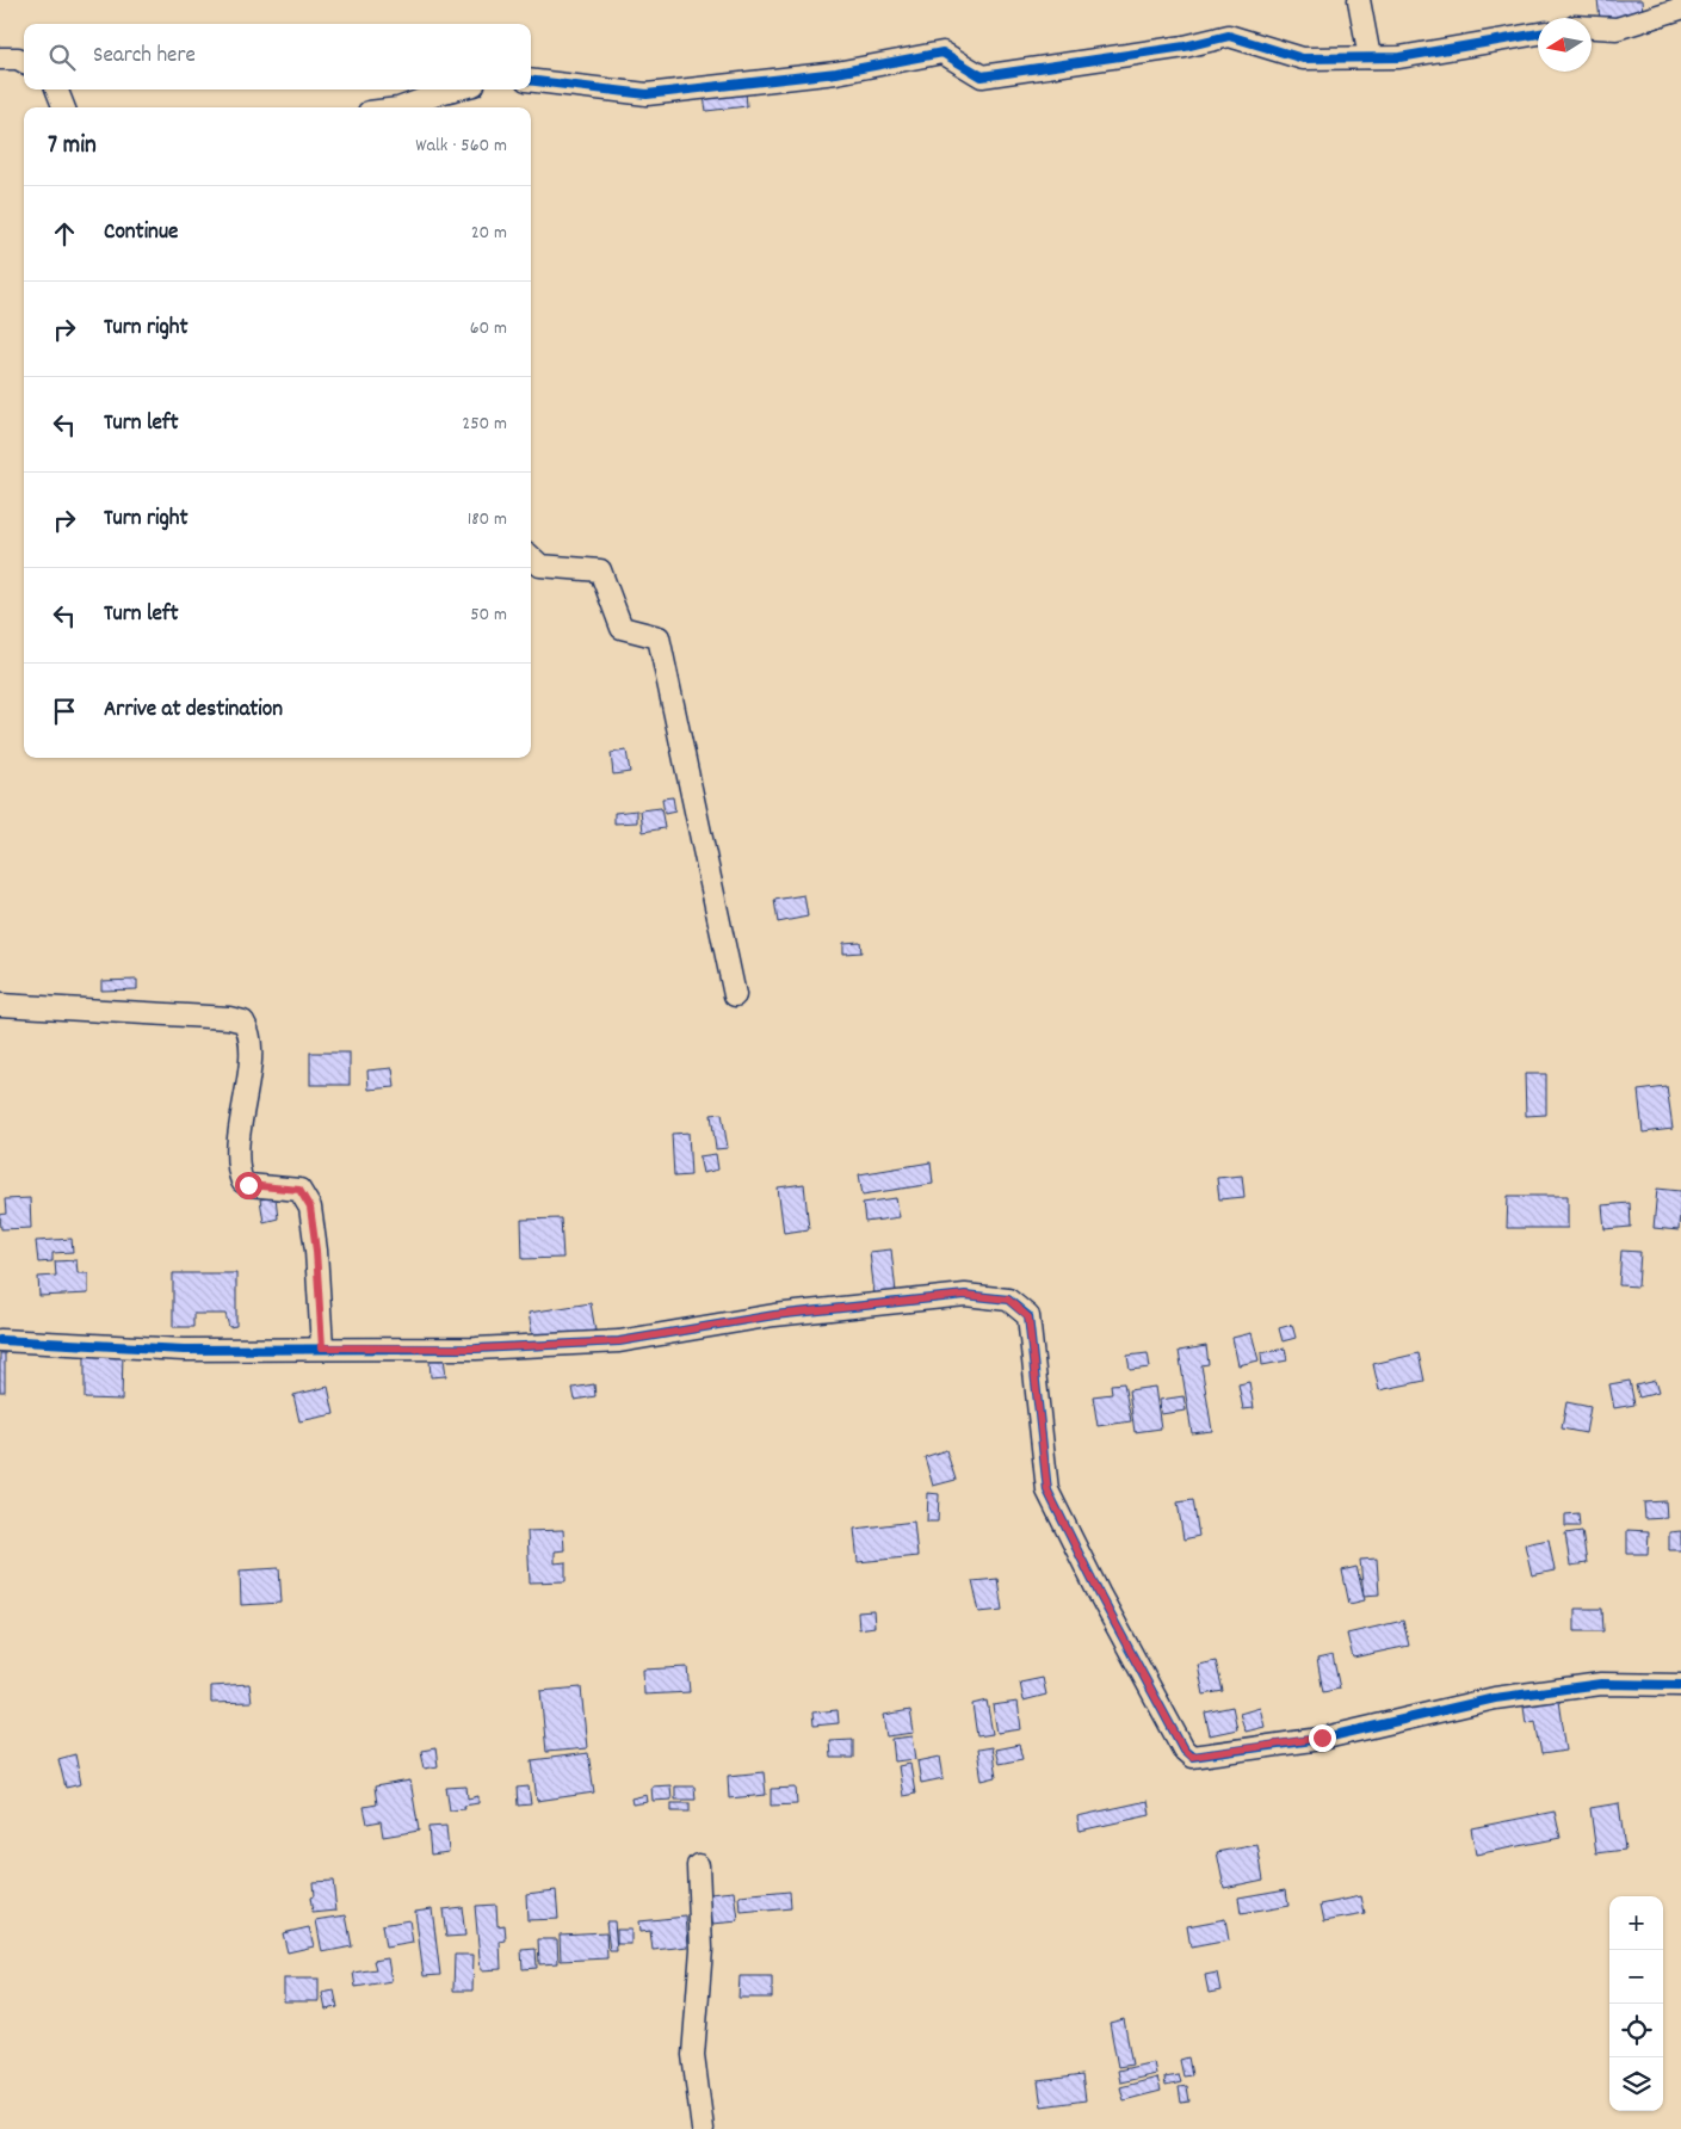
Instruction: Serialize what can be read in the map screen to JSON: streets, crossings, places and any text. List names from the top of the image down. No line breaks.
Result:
{"north":"left","page":{"search":"Search here","heading":["7 min","Walk · 560 m"],"list":[["Continue","20 m"],["Turn right","60 m"],["Turn left","250 m"],["Turn right","180 m"],["Turn left","50 m"],"Arrive at destination"],"map_buttons":["+","−"]}}
